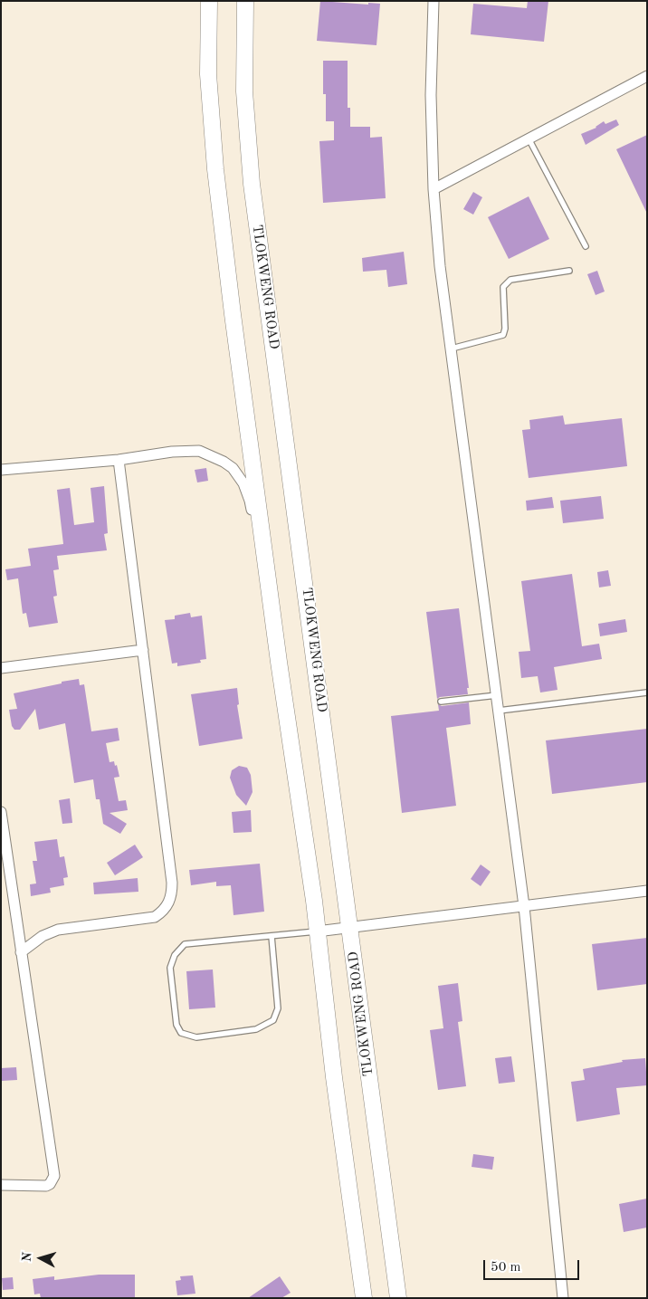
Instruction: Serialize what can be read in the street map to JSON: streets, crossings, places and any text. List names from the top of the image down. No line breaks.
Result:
{"streets":{"main road":["TLOKWENG ROAD"]},"scale_bar":"50 m","north":"left"}
